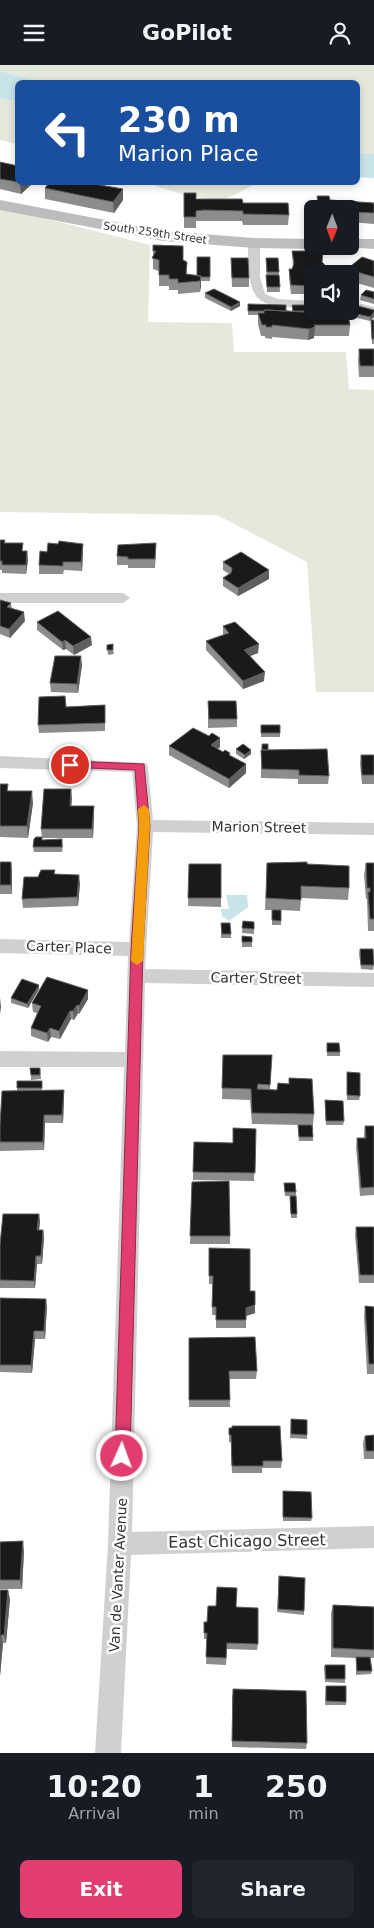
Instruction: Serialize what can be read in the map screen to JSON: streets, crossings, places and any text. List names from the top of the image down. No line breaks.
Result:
{"streets":{"street":["South 259th Street","Marion Street","Carter Place","Carter Street","East Chicago Street","Van de Vanter Avenue"]},"crossings":[["Marion Street","Van de Vanter Avenue"],["Carter Place","Van de Vanter Avenue"],["Carter Street","Van de Vanter Avenue"],["East Chicago Street","Van de Vanter Avenue"]],"north":"bottom","page":{"header":"GoPilot","turn":["230 m","Marion Place"],"eta":["10:20","Arrival","1","min","250","m"],"buttons":["Exit","Share"]}}
